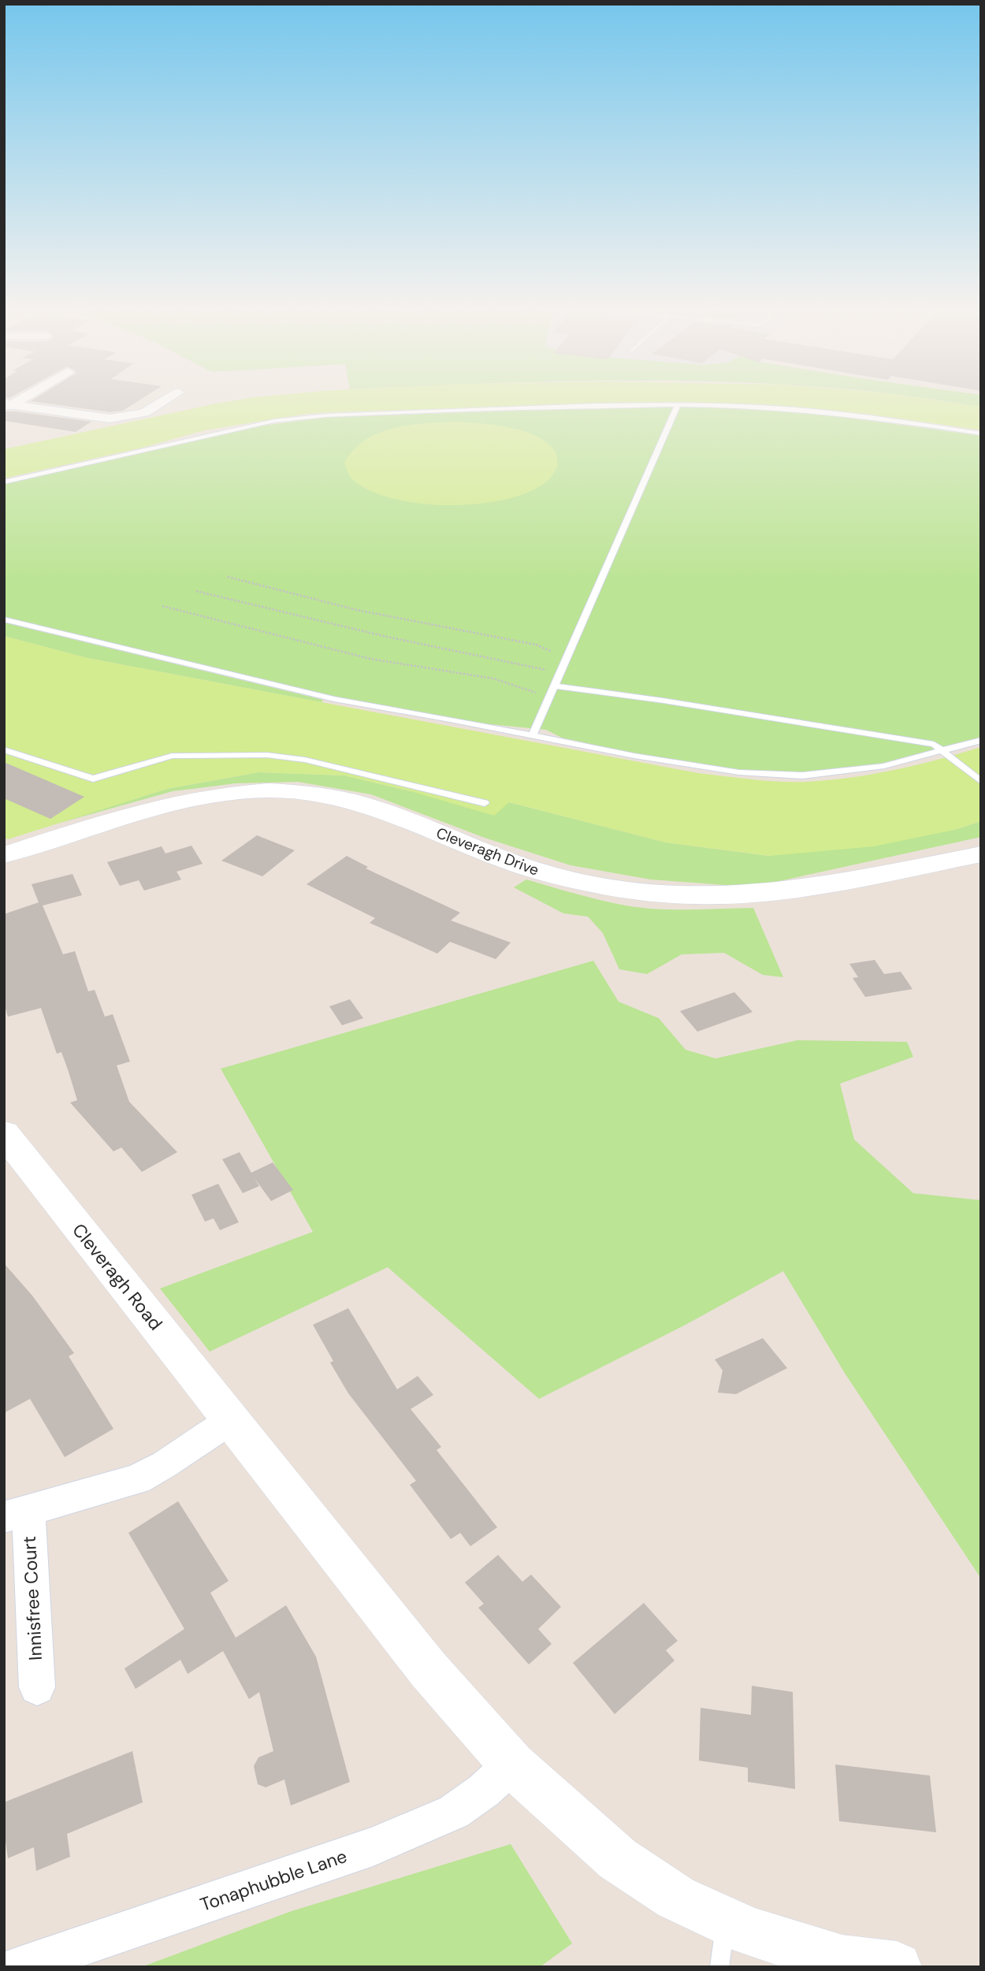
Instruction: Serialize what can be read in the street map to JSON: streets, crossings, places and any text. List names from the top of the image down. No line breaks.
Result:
{"streets":{"street":["Cleveragh Drive","Cleveragh Road","Innisfree Court","Tonaphubble Lane"]},"crossings":[["Cleveragh Road","Innisfree Court"],["Cleveragh Road","Tonaphubble Lane"]]}
